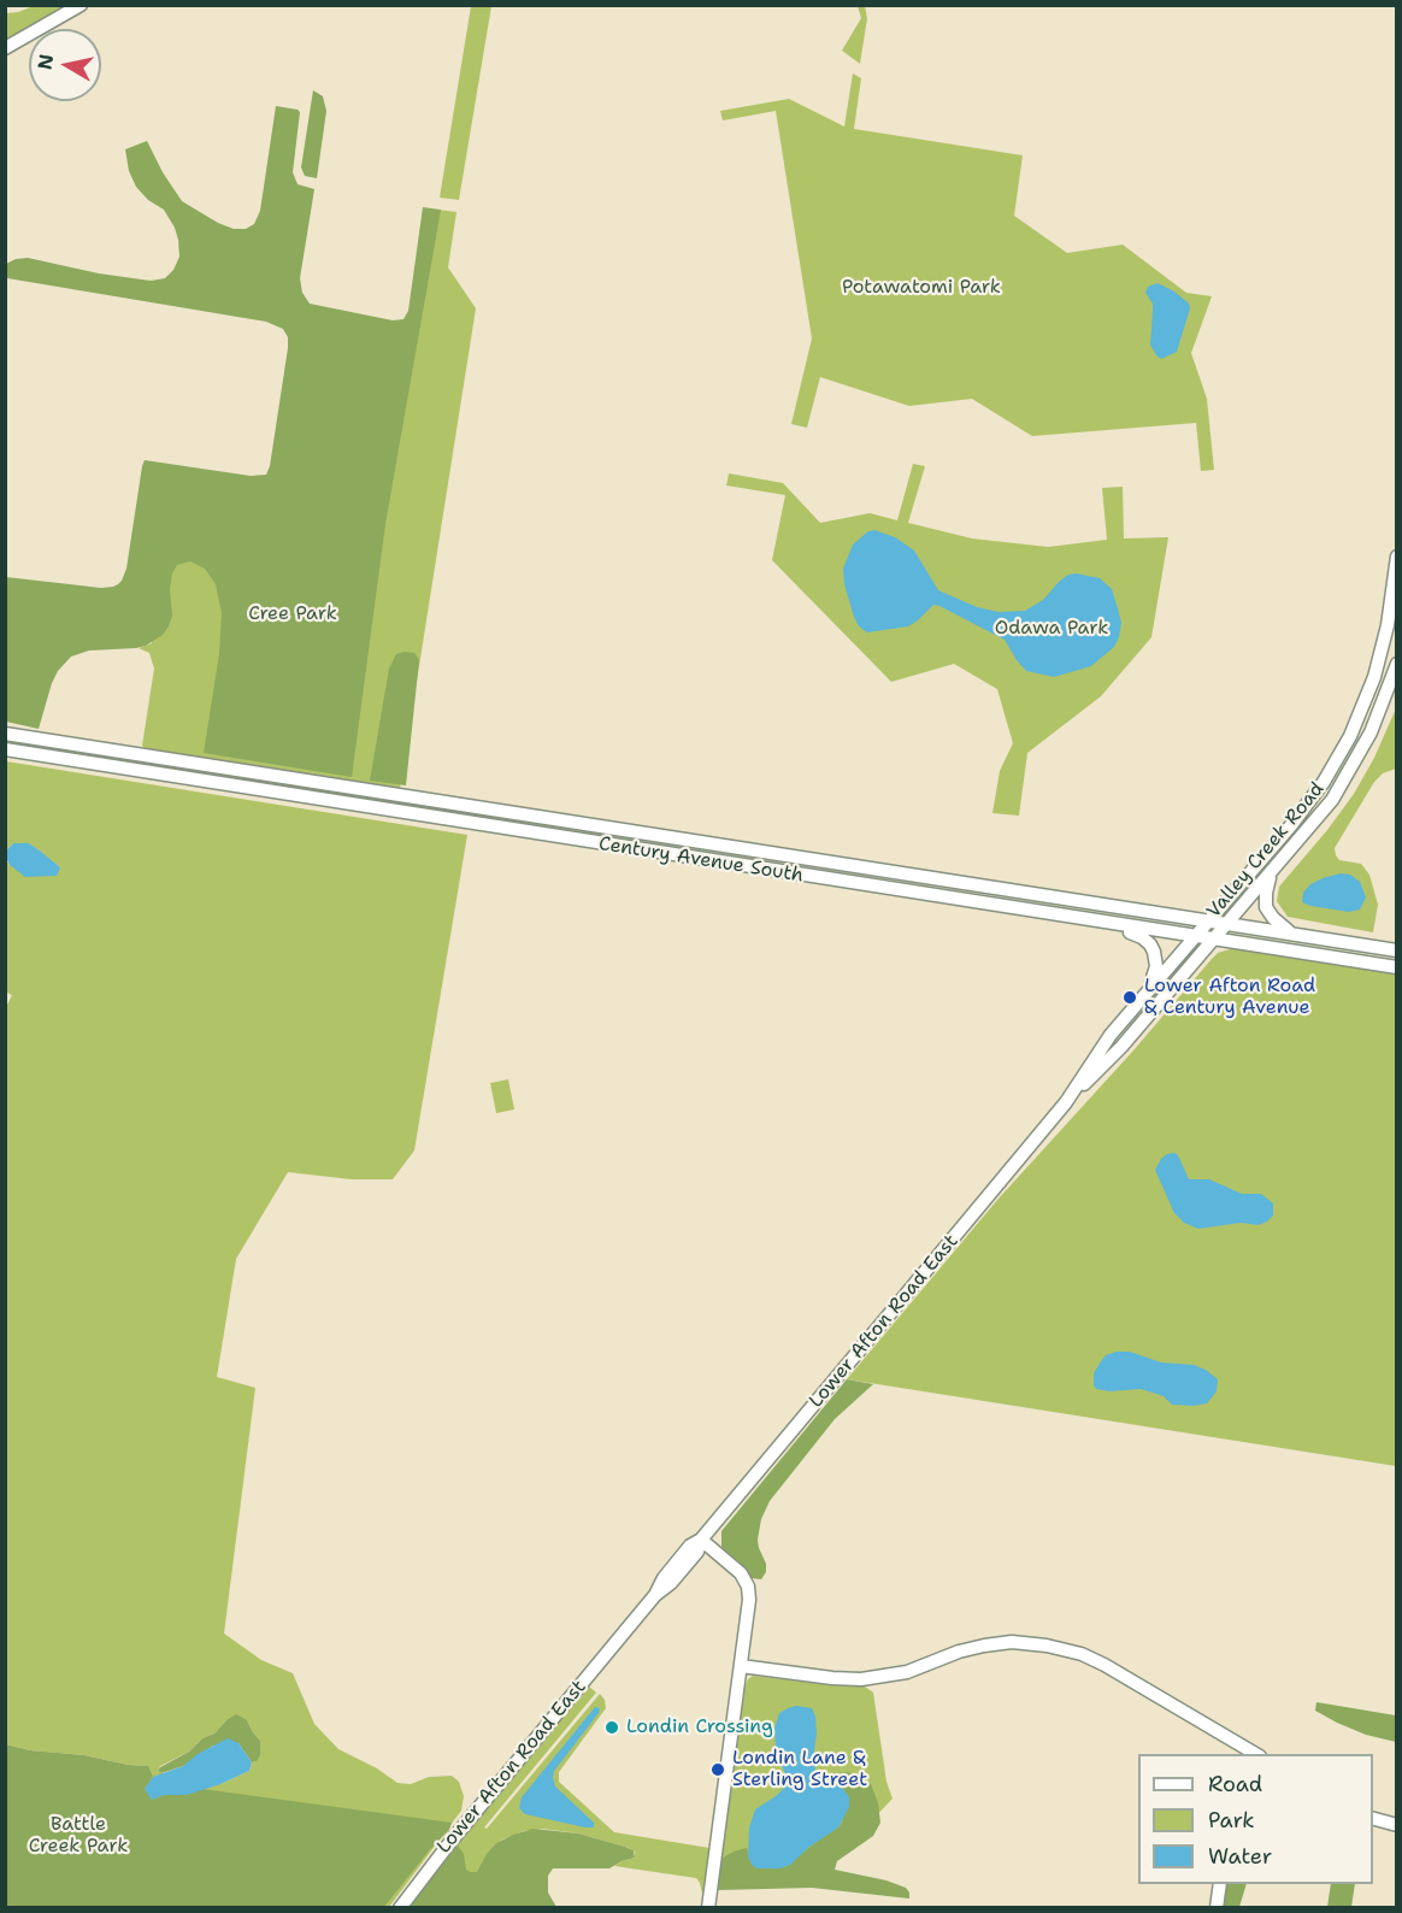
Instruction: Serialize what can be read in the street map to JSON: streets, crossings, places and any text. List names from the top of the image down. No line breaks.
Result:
{"streets":{"main road":["Valley Creek Road","Century Avenue South","Lower Afton Road East"]},"crossings":[["Valley Creek Road","Century Avenue South"],["Valley Creek Road","Lower Afton Road East"],["Century Avenue South","Lower Afton Road East"]],"parks":["Potawatomi Park","Cree Park","Odawa Park","Battle Creek Park"],"places":["Lower Afton Road & Century Avenue","Londin Crossing","Londin Lane & Sterling Street"],"legend":["Road","Park","Water"],"north":"left"}
